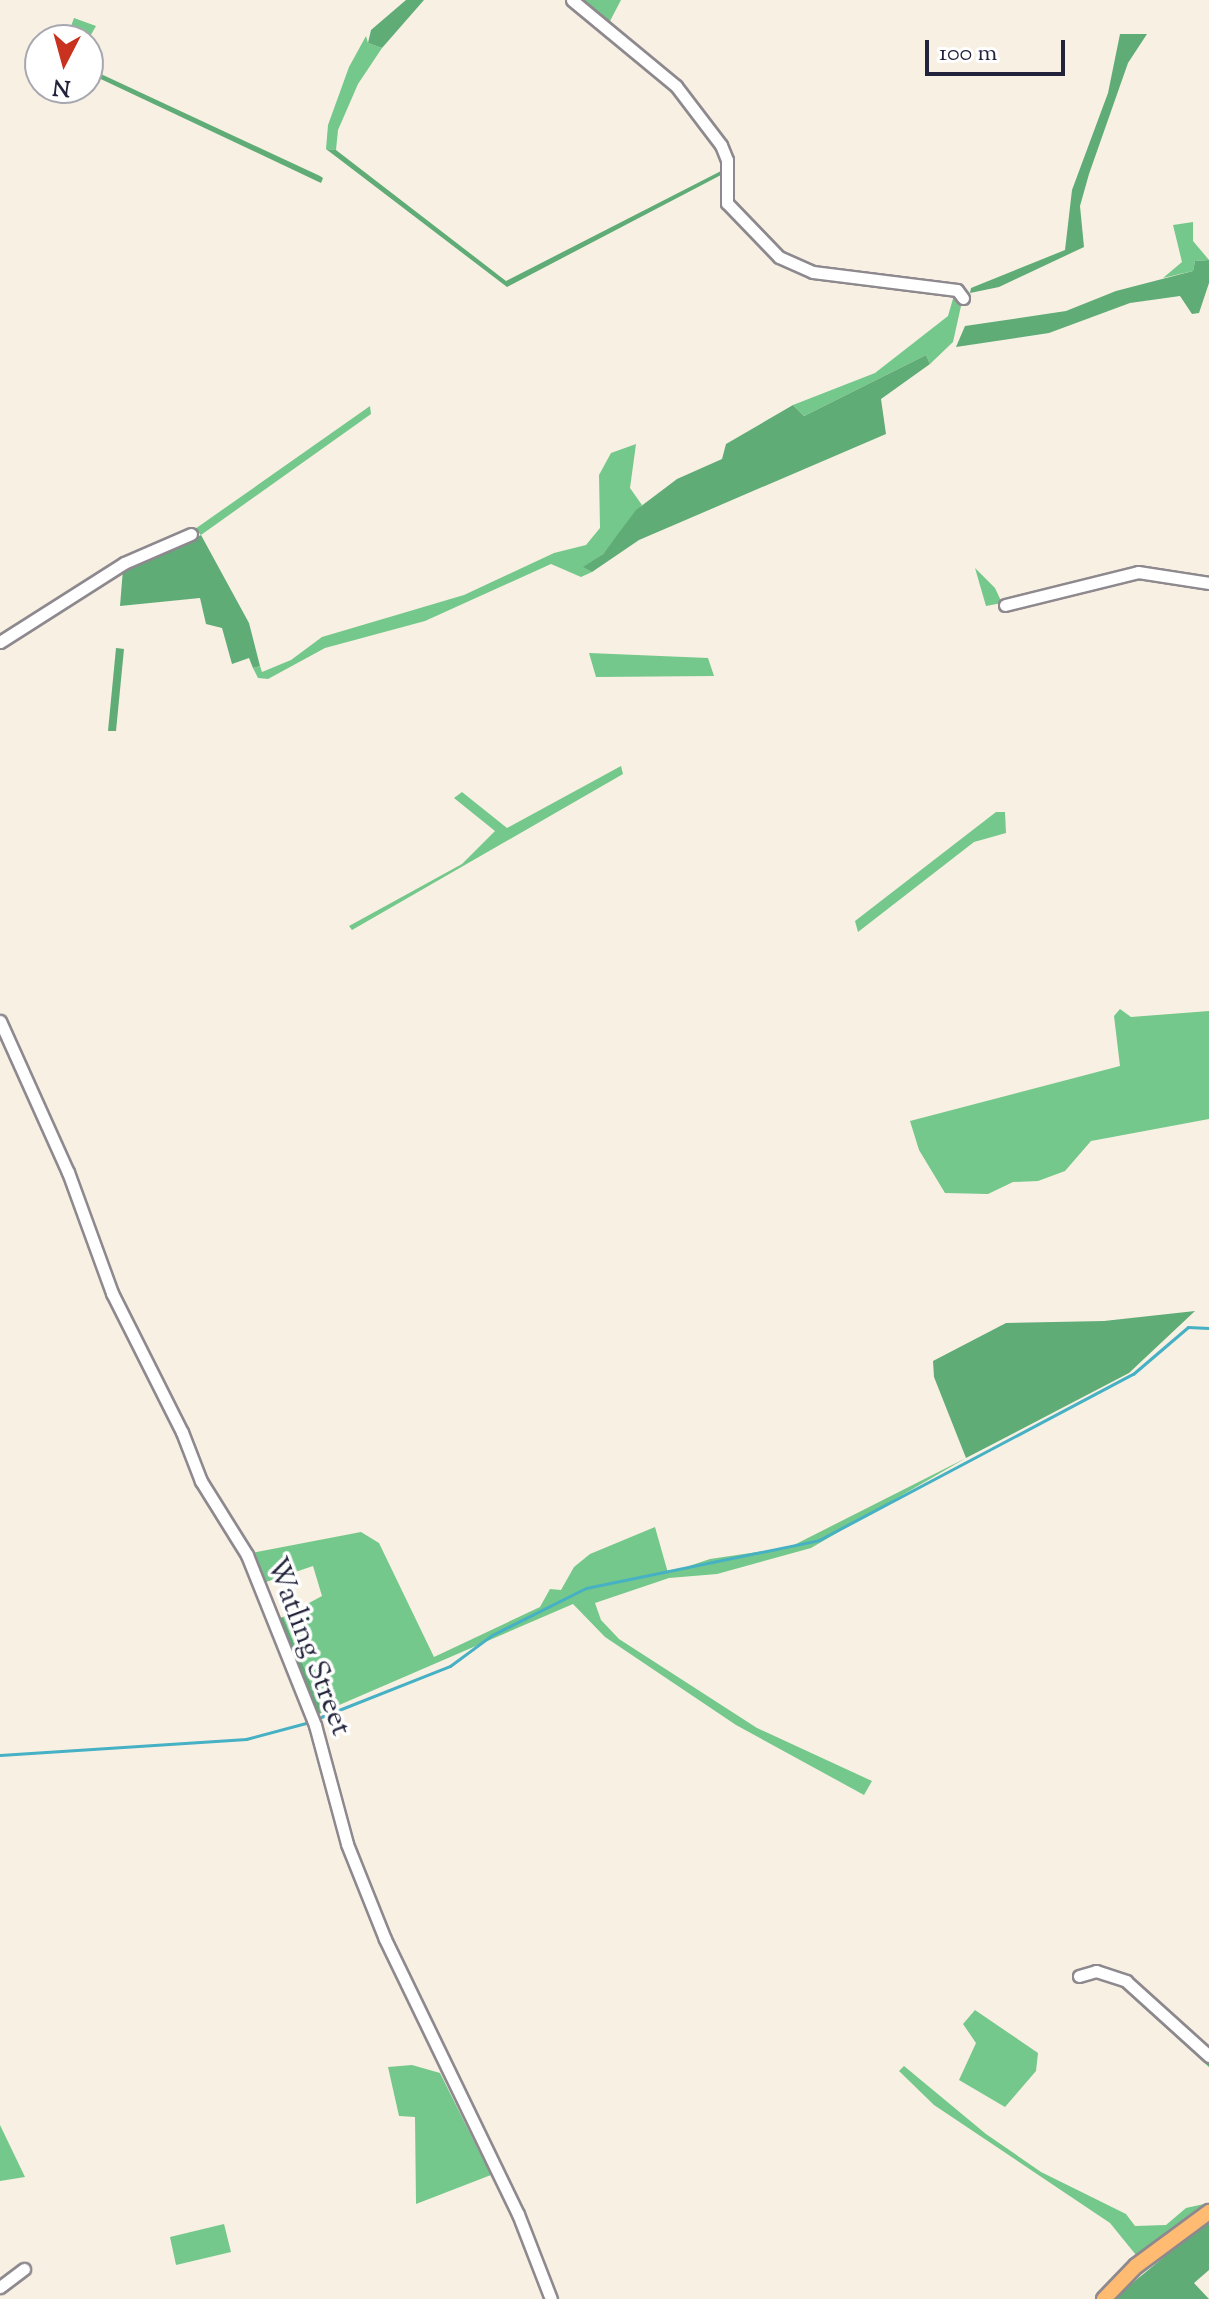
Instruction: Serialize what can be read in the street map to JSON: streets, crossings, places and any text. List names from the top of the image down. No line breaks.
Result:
{"streets":{"street":["Watling Street"]},"scale_bar":"100 m","north":"bottom"}
